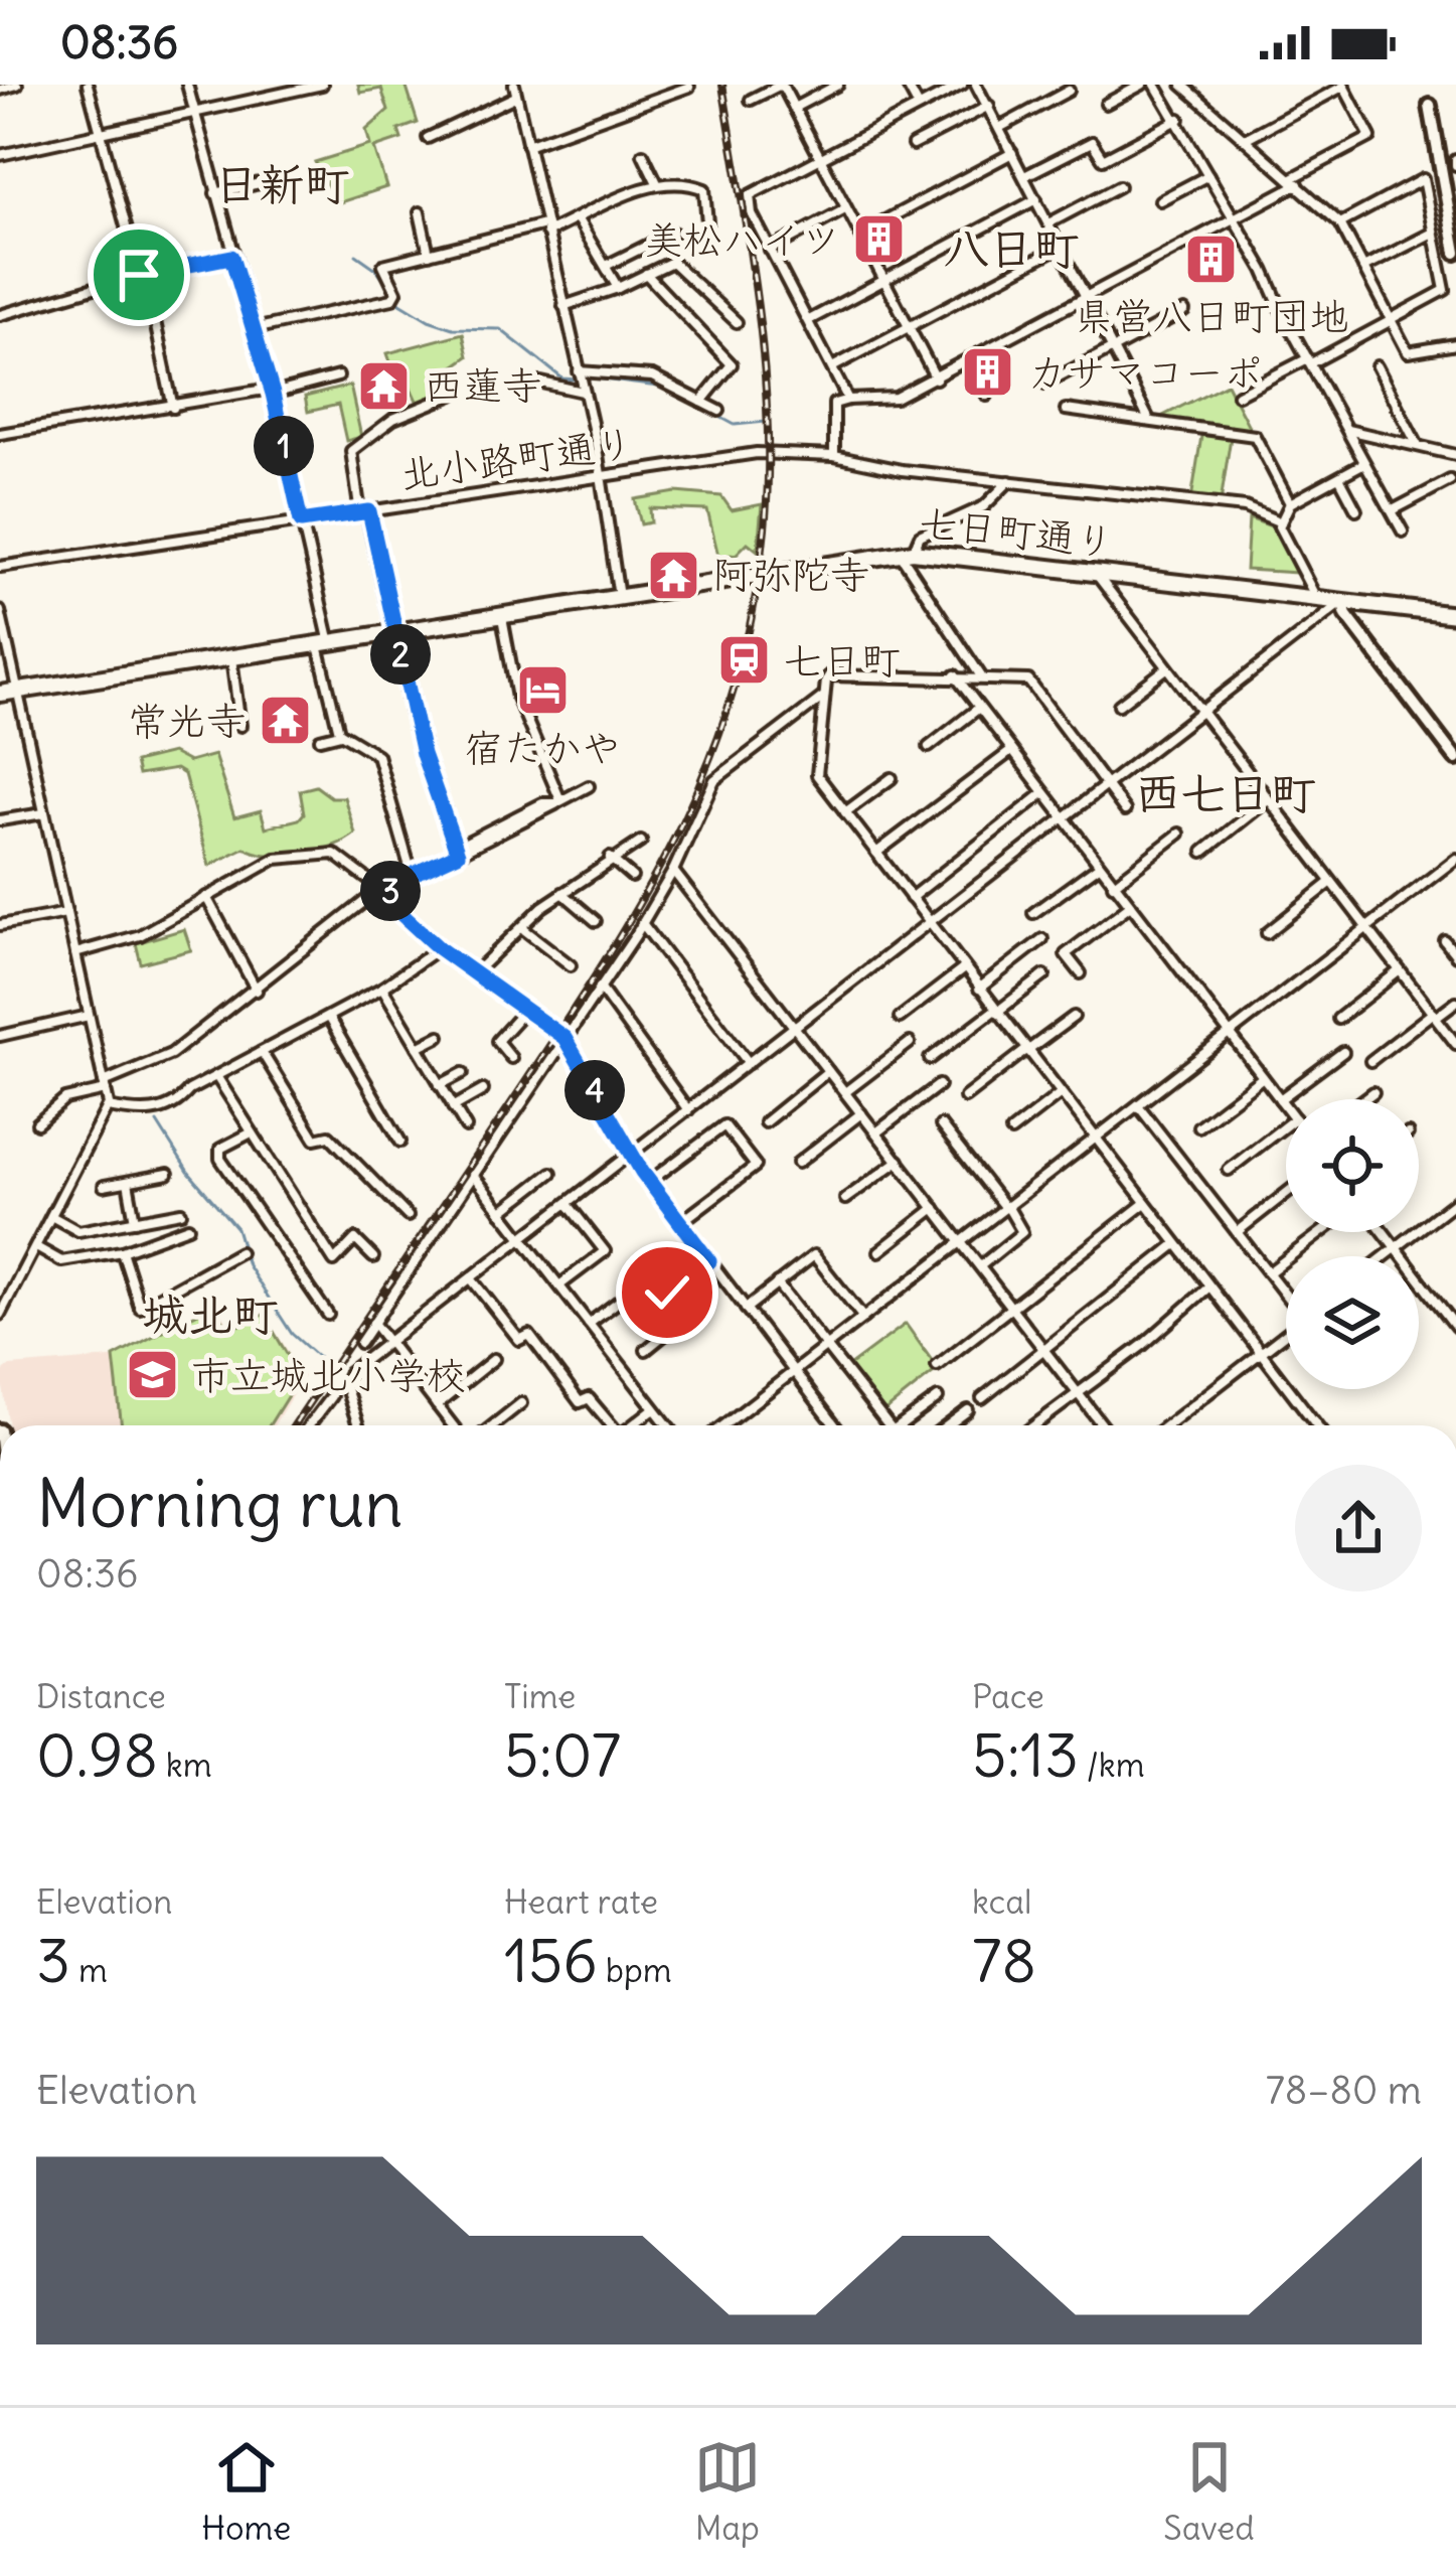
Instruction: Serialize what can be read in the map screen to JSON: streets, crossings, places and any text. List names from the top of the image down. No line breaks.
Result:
{"streets":{"highway":["七日町通り"],"street":["北小路町通り"]},"districts":["日新町","八日町","西七日町","城北町"],"places":{"building":["美松ハイツ","県営八日町団地","カサマコーポ"],"temple":["西蓮寺","阿弥陀寺","常光寺"],"station":["七日町"],"hotel":["宿たかや"],"school or university":["市立城北小学校"]},"page":{"status":"08:36","pins":["1","2","3","4"],"heading":["Morning run","08:36"],"stats":[["Distance","0.98 km"],["Time","5:07"],["Pace","5:13 /km"],["Elevation","3 m"],["Heart rate","156 bpm"],["kcal","78"]],"chart":["Elevation","78–80 m"],"tabs":["Home","Map","Saved"]}}
